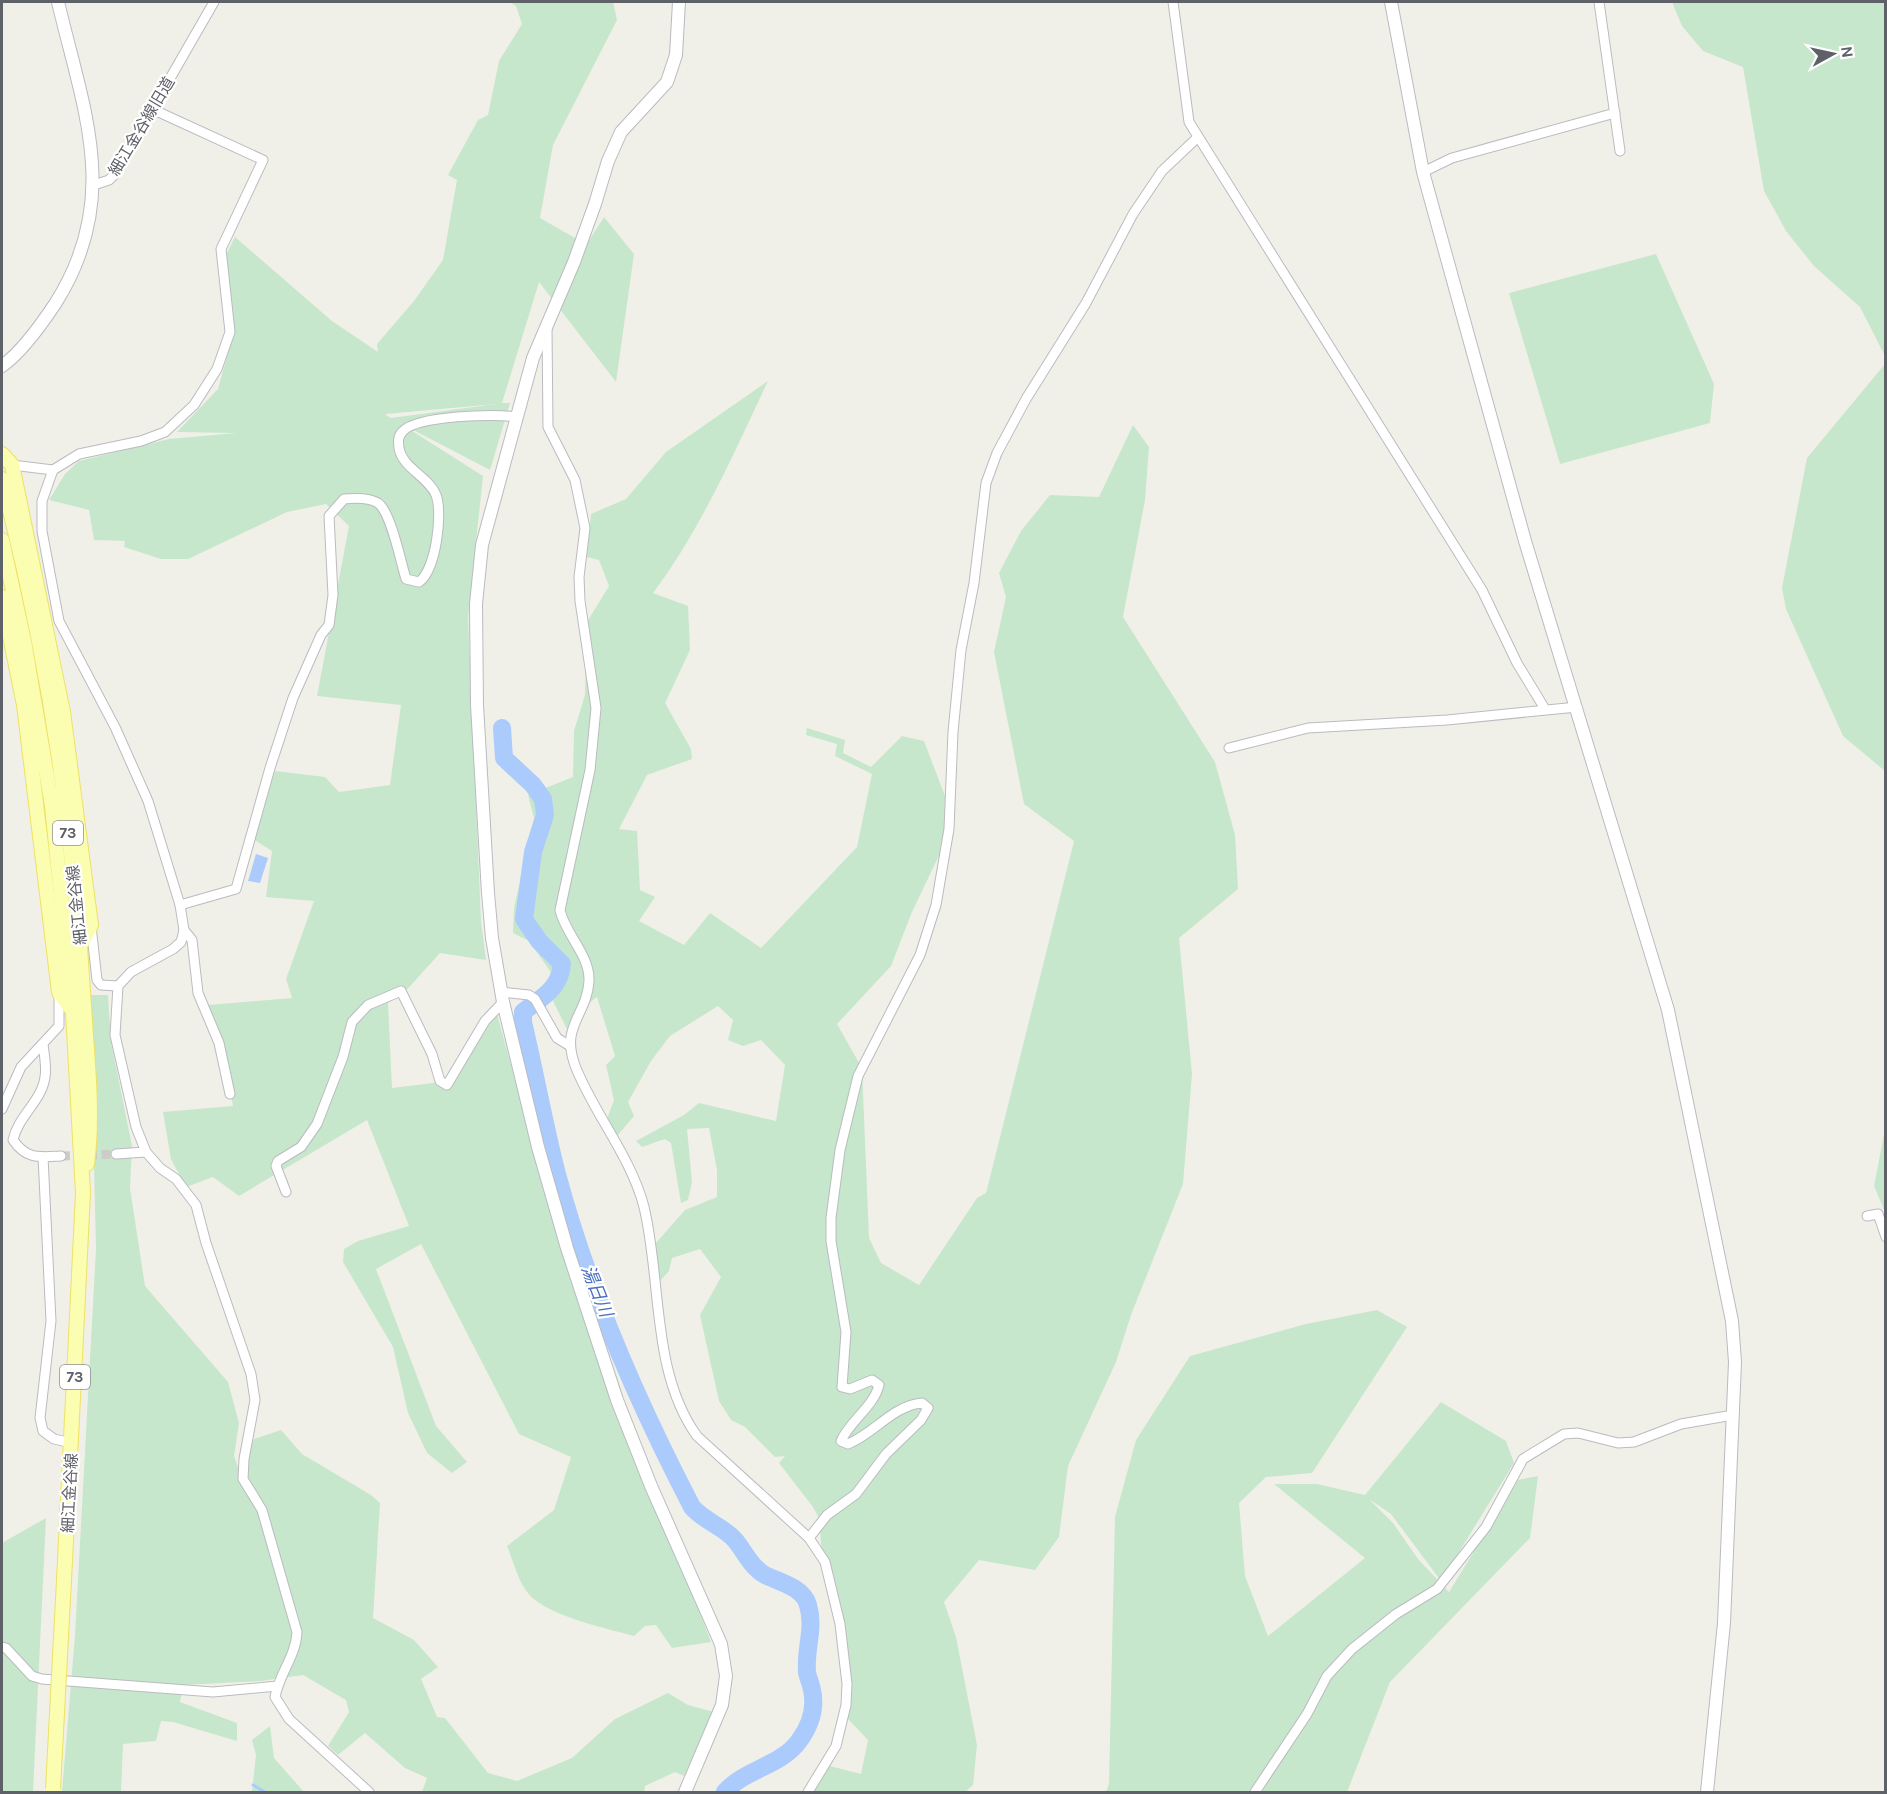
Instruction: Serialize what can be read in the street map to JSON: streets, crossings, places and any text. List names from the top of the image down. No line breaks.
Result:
{"streets":{"main road":["73","細江金谷線"],"street":["細江金谷線旧道"]},"crossings":[["73","細江金谷線"]],"water":["湯日川"],"north":"right"}
